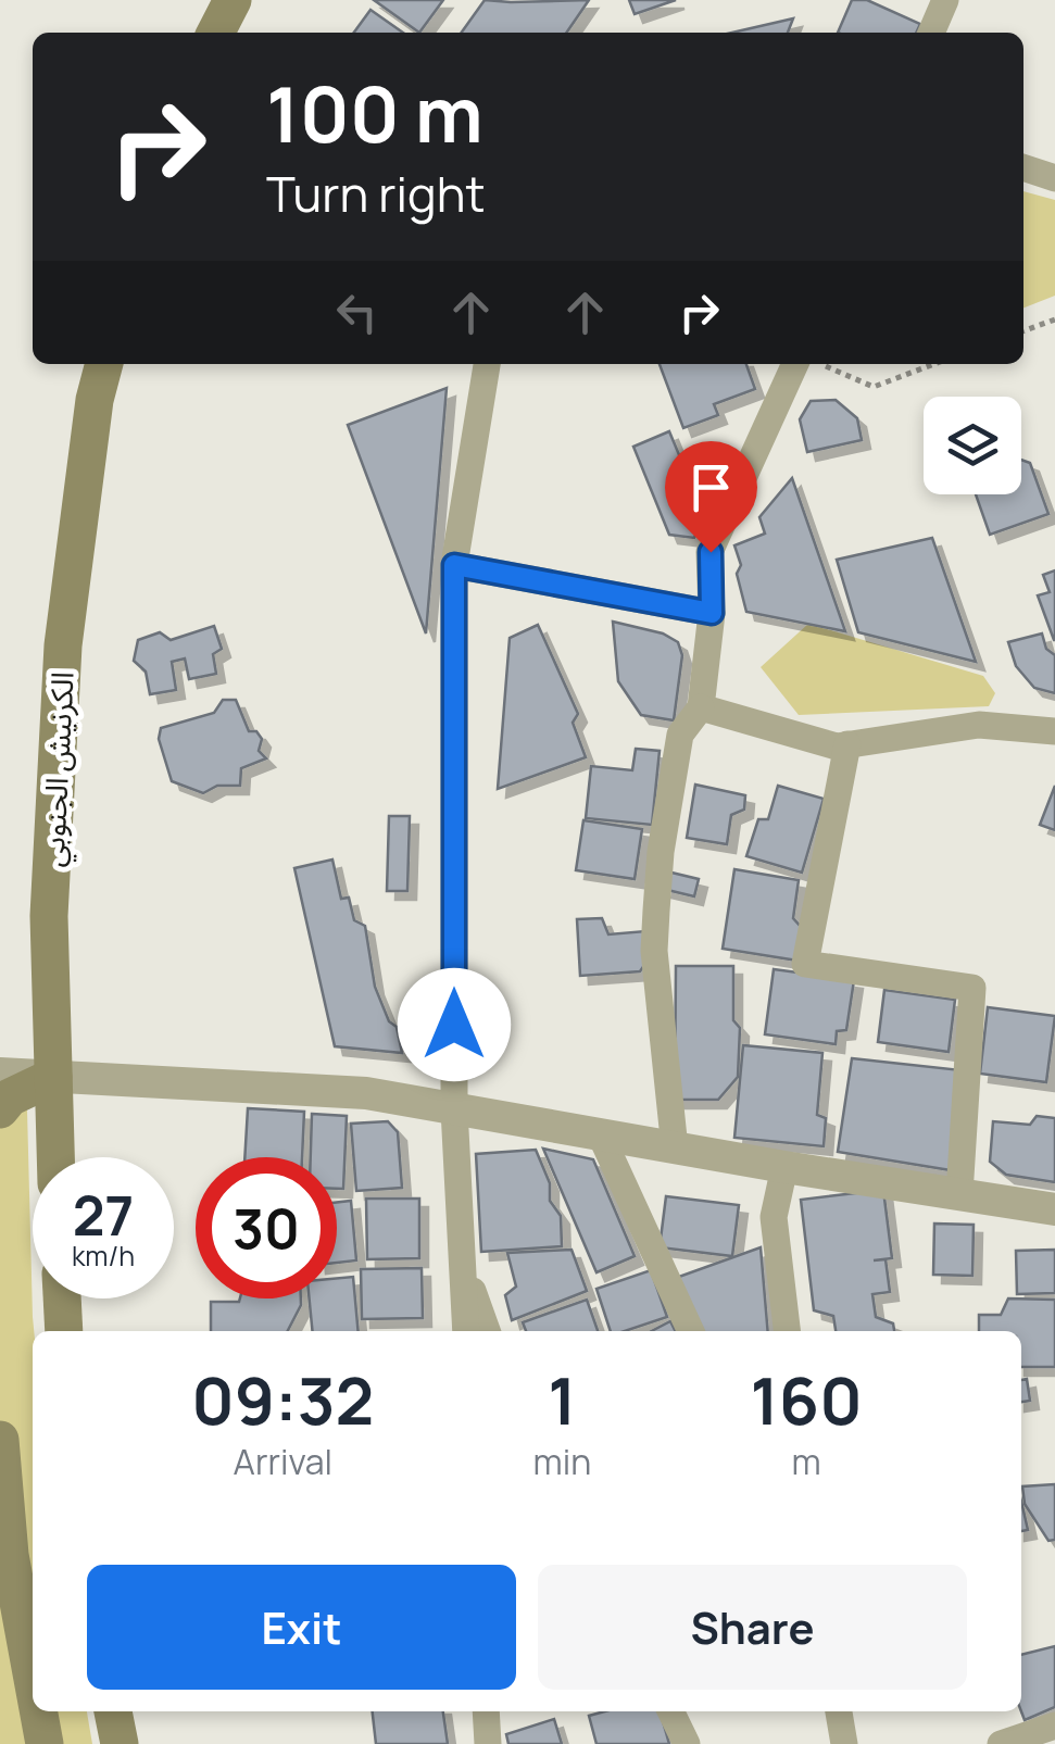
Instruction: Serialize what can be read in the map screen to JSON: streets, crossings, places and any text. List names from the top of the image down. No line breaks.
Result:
{"streets":{"main road":["الكرنيش الجنوبي"]},"page":{"turn":["100 m","Turn right"],"speed":"27 km/h","limit":"30","eta":["09:32","Arrival","1","min","160","m"],"buttons":["Exit","Share"]}}
